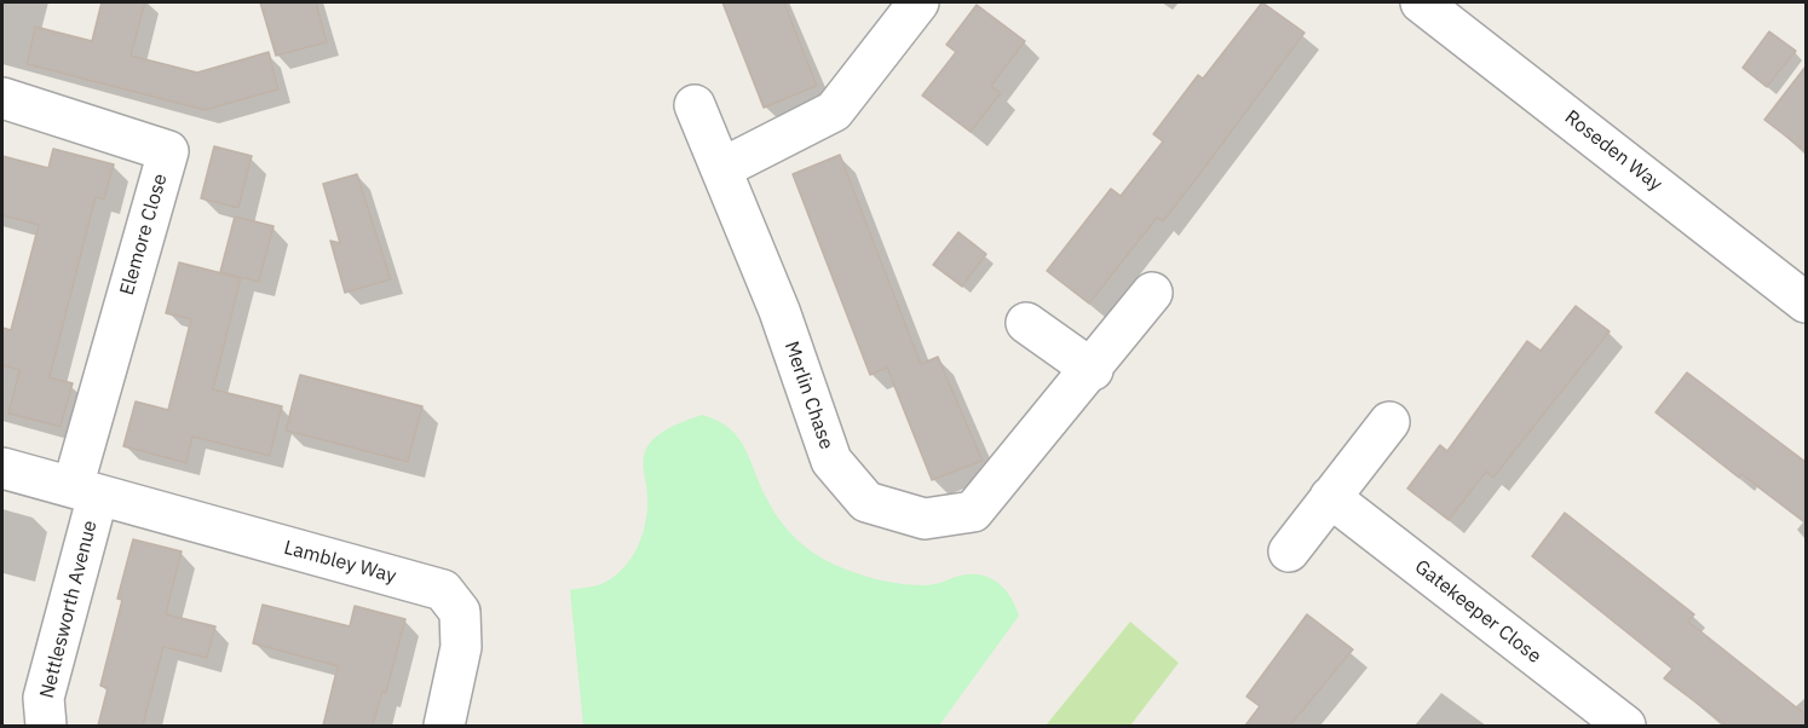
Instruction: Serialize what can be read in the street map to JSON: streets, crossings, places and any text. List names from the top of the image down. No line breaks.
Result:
{"streets":{"street":["Roseden Way","Elemore Close","Merlin Chase","Lambley Way","Nettlesworth Avenue","Gatekeeper Close"]},"crossings":[["Elemore Close","Lambley Way"],["Elemore Close","Nettlesworth Avenue"],["Lambley Way","Nettlesworth Avenue"]]}
